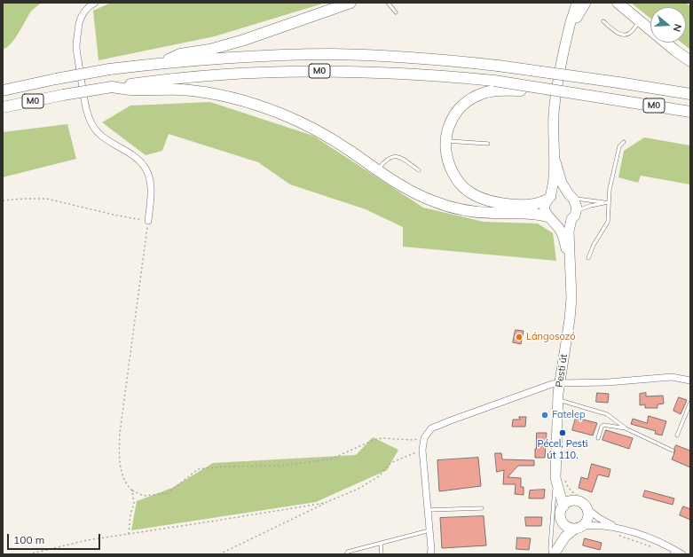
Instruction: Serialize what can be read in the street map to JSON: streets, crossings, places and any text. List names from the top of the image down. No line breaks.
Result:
{"streets":{"highway":["M0"],"main road":["Pesti út"]},"places":["Lángosozó","Fatelep","Pécel, Pesti út 110."],"scale_bar":"100 m","north":"right"}
